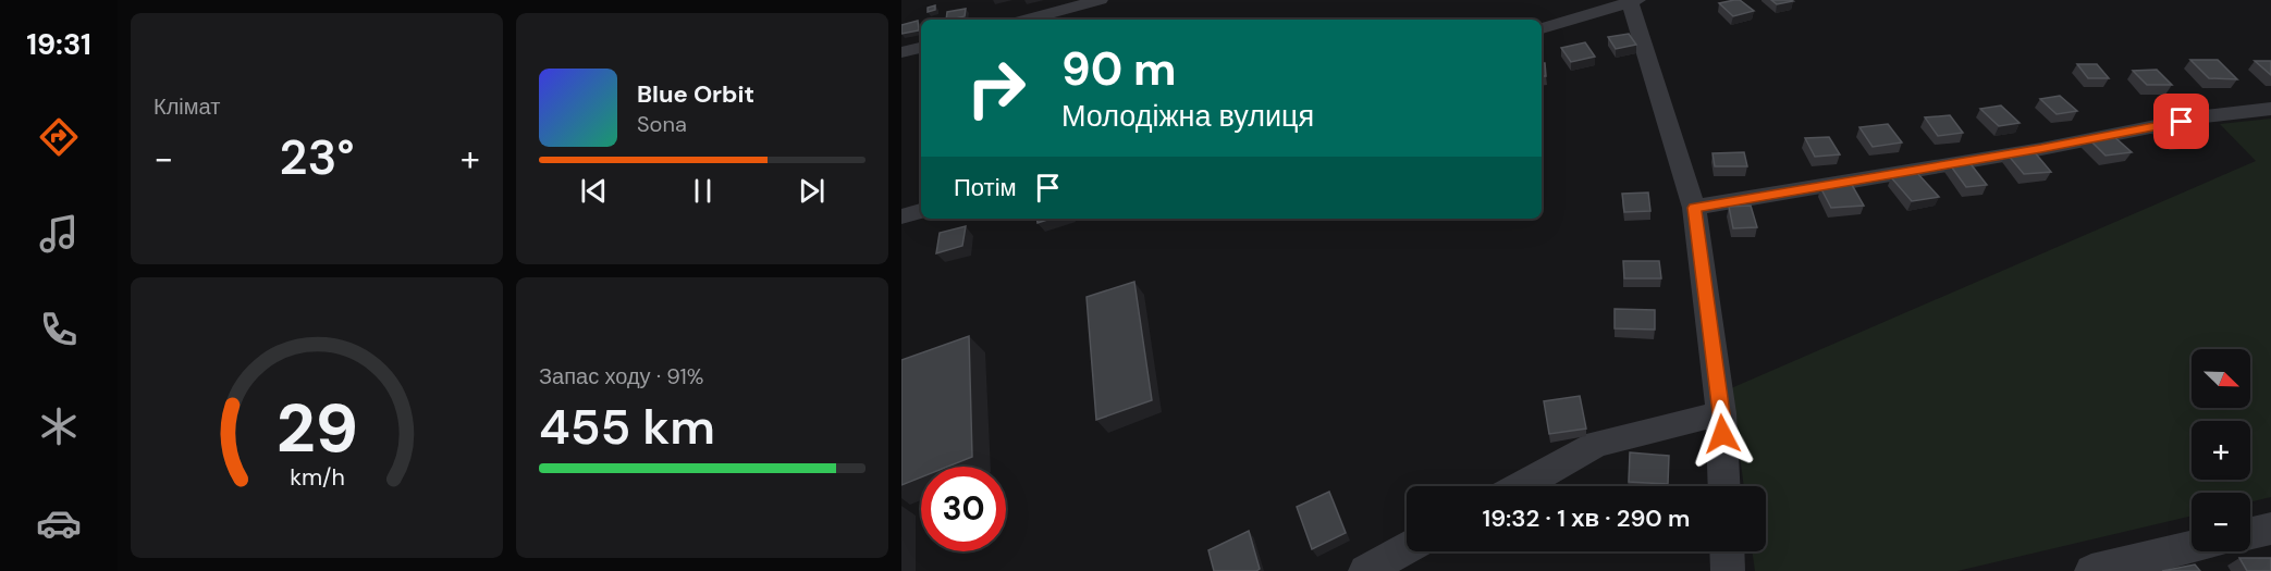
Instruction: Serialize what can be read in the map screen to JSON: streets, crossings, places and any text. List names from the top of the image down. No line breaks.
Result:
{"north":"bottom right","page":{"tabs":"19:31","tile":["Клімат",["Запас ходу · 91%","455 km"]],"turn":["90 m","Молодіжна вулиця"],"song":["Blue Orbit","Sona"],"heat":["−","23°","+"],"then":"Потім","map_buttons":["+","−"],"limit":"30","trip":"19:32 · 1 хв · 290 m","gauge":["29","km/h"]}}
